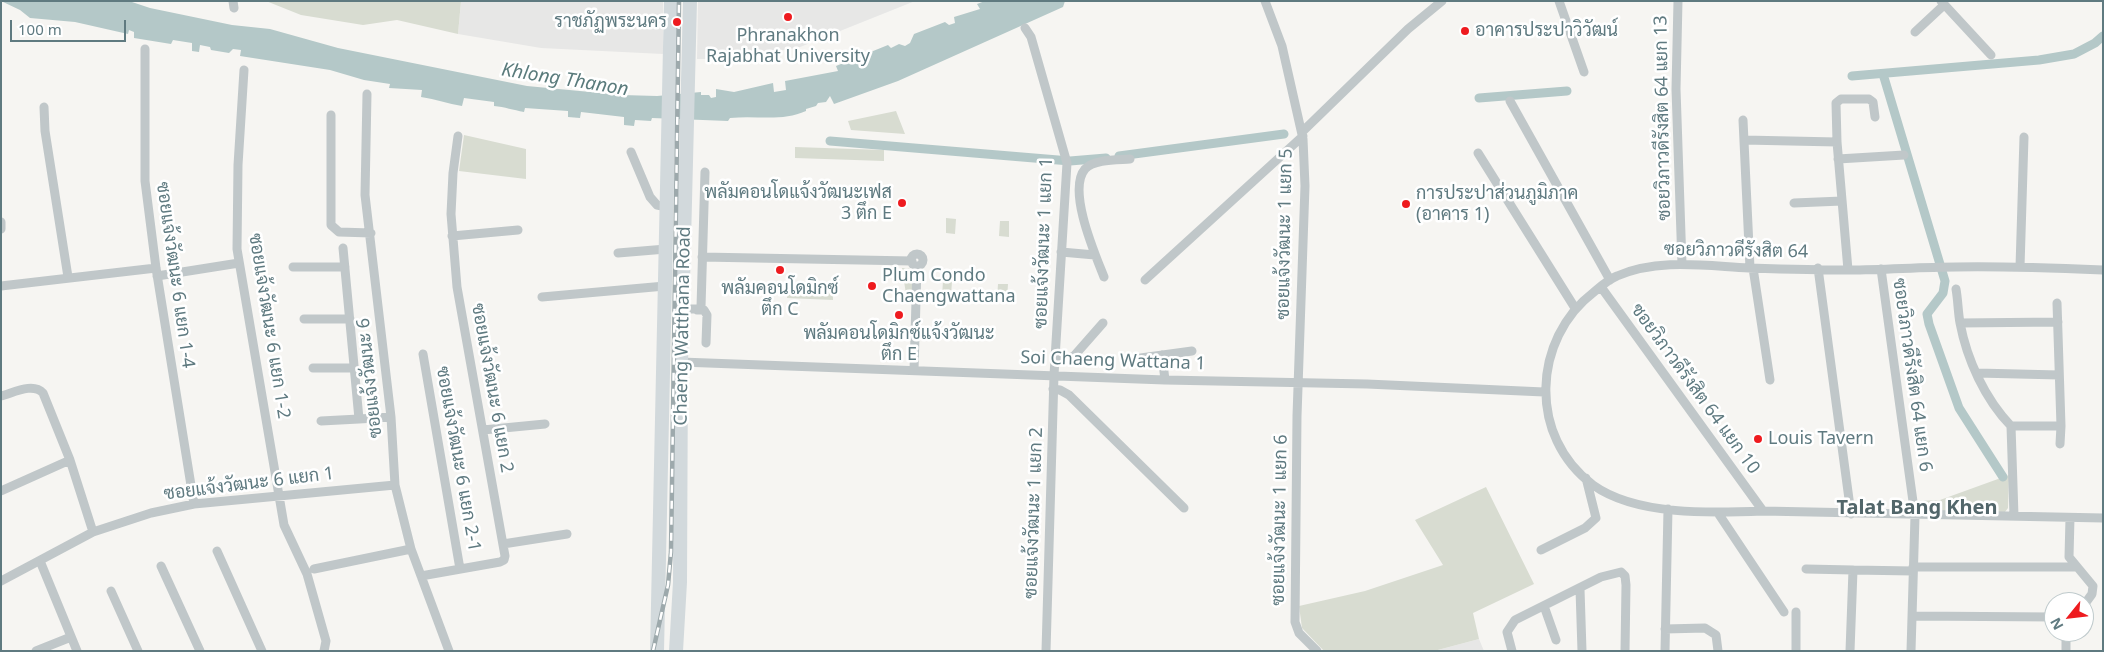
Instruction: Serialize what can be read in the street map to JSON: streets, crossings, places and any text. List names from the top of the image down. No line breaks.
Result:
{"streets":{"main road":["Chaeng Watthana Road"],"street":["ซอยวิภาวดีรังสิต 64 แยก 13","ซอยแจ้งวัฒนะ 1 แยก 5","ซอยแจ้งวัฒนะ 1 แยก 1","ซอยวิภาวดีรังสิต 64","ซอยแจ้งวัฒนะ 6 แยก 1-4","ซอยแจ้งวัฒนะ 6 แยก 1-2","Soi Chaeng Wattana 1","ซอยวิภาวดีรังสิต 64 แยก 6","ซอยแจ้งวัฒนะ 6","ซอยแจ้งวัฒนะ 6 แยก 2","ซอยวิภาวดีรังสิต 64 แยก 10","ซอยแจ้งวัฒนะ 6 แยก 2-1","ซอยแจ้งวัฒนะ 6 แยก 1","ซอยแจ้งวัฒนะ 1 แยก 2","ซอยแจ้งวัฒนะ 1 แยก 6"]},"crossings":[["ซอยวิภาวดีรังสิต 64 แยก 13","ซอยวิภาวดีรังสิต 64"],["ซอยแจ้งวัฒนะ 1 แยก 5","Soi Chaeng Wattana 1"],["ซอยแจ้งวัฒนะ 1 แยก 5","ซอยแจ้งวัฒนะ 1 แยก 6"],["ซอยแจ้งวัฒนะ 1 แยก 1","Soi Chaeng Wattana 1"],["ซอยแจ้งวัฒนะ 1 แยก 1","ซอยแจ้งวัฒนะ 1 แยก 2"],["ซอยวิภาวดีรังสิต 64","Soi Chaeng Wattana 1"],["ซอยวิภาวดีรังสิต 64","ซอยวิภาวดีรังสิต 64 แยก 6"],["ซอยวิภาวดีรังสิต 64","ซอยวิภาวดีรังสิต 64 แยก 10"],["ซอยแจ้งวัฒนะ 6 แยก 1-4","ซอยแจ้งวัฒนะ 6 แยก 1"],["ซอยแจ้งวัฒนะ 6 แยก 1-2","ซอยแจ้งวัฒนะ 6 แยก 1"],["Chaeng Watthana Road","Soi Chaeng Wattana 1"],["Soi Chaeng Wattana 1","ซอยแจ้งวัฒนะ 1 แยก 2"],["Soi Chaeng Wattana 1","ซอยแจ้งวัฒนะ 1 แยก 6"],["ซอยแจ้งวัฒนะ 6","ซอยแจ้งวัฒนะ 6 แยก 1"]],"districts":["Talat Bang Khen"],"water":["Khlong Thanon"],"places":["Phranakhon Rajabhat University","ราชภัฏพระนคร","อาคารประปาวิวัฒน์","พลัมคอนโดแจ้งวัฒนะเฟส 3 ตึก E","การประปาส่วนภูมิภาค (อาคาร 1)","พลัมคอนโดมิกซ์ ตึก C","Plum Condo Chaengwattana","พลัมคอนโดมิกซ์แจ้งวัฒนะ ตึก E","Louis Tavern"],"scale_bar":"100 m","north":"bottom left"}
